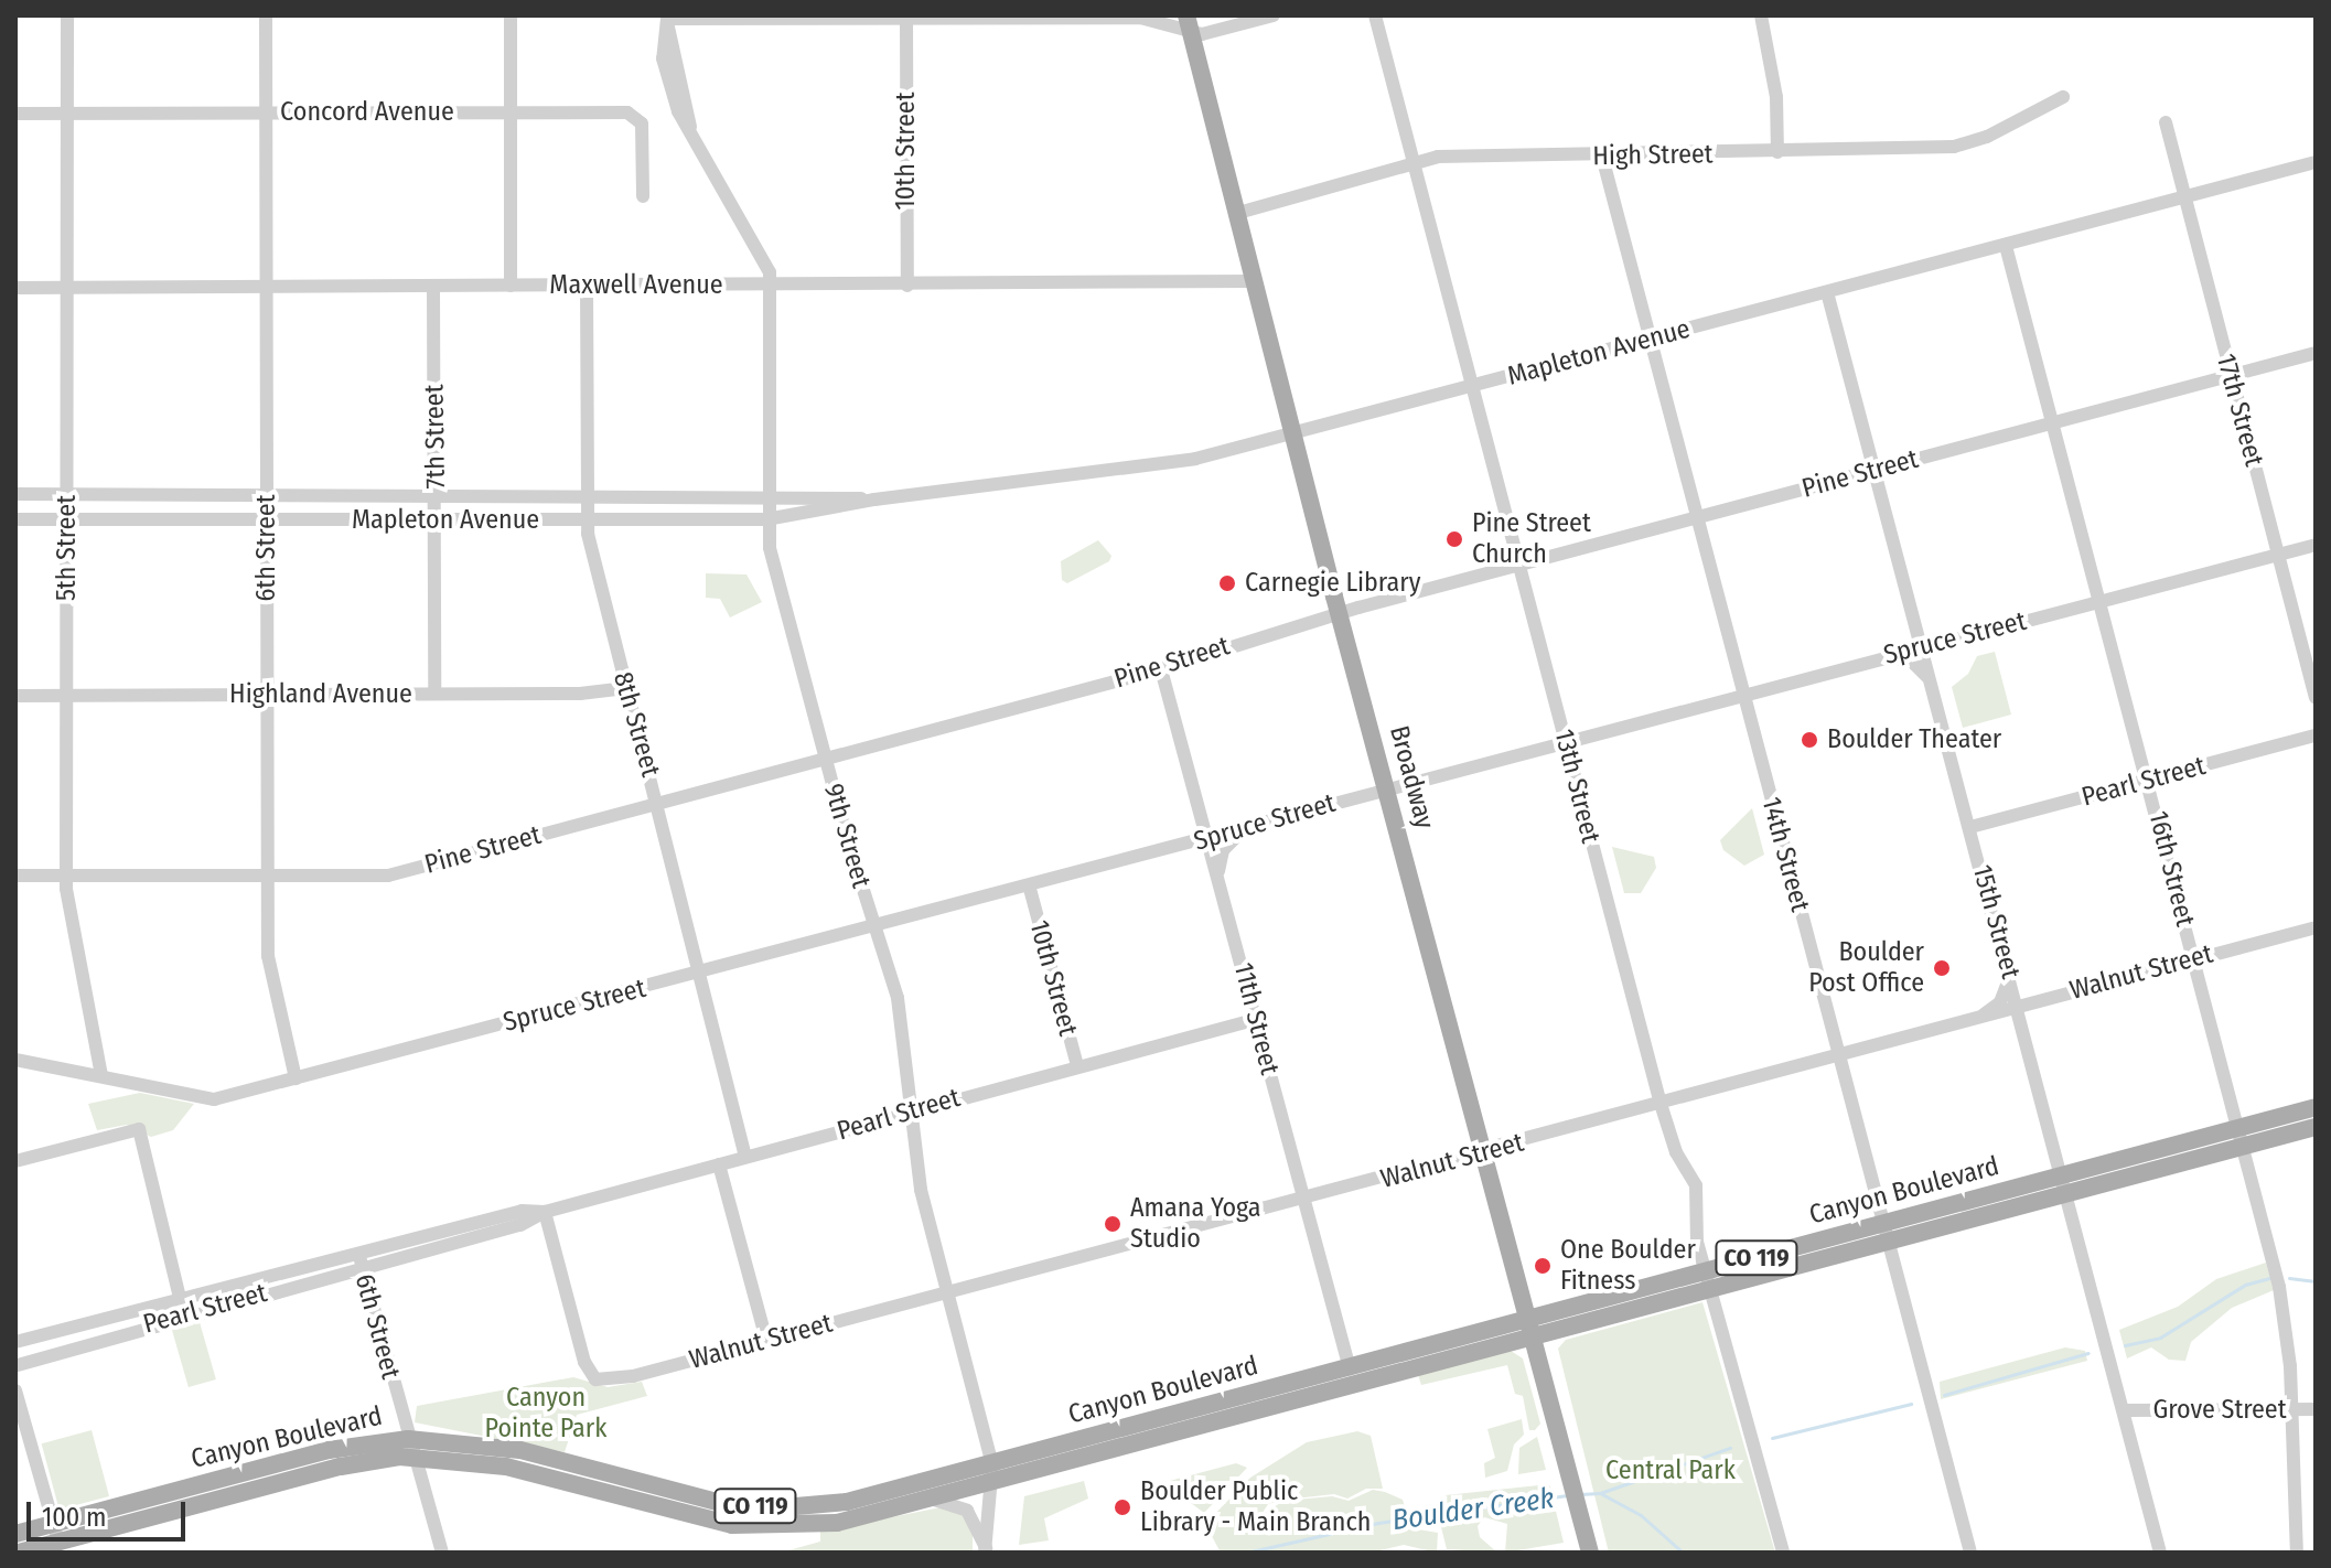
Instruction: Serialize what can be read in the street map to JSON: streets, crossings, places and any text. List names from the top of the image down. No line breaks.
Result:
{"streets":{"main road":["Broadway","Canyon Boulevard","CO 119"],"street":["Concord Avenue","10th Street","High Street","Maxwell Avenue","Mapleton Avenue","17th Street","7th Street","Pine Street","5th Street","6th Street","Spruce Street","Highland Avenue","8th Street","Pearl Street","13th Street","9th Street","14th Street","16th Street","15th Street","Walnut Street","11th Street","Grove Street"]},"crossings":[["Concord Avenue","5th Street"],["Concord Avenue","6th Street"],["10th Street","Maxwell Avenue"],["10th Street","Spruce Street"],["10th Street","Pearl Street"],["High Street","Broadway"],["High Street","13th Street"],["High Street","14th Street"],["Maxwell Avenue","7th Street"],["Maxwell Avenue","5th Street"],["Maxwell Avenue","6th Street"],["Maxwell Avenue","8th Street"],["Maxwell Avenue","Broadway"],["Maxwell Avenue","9th Street"],["Mapleton Avenue","17th Street"],["Mapleton Avenue","7th Street"],["Mapleton Avenue","5th Street"],["Mapleton Avenue","6th Street"],["Mapleton Avenue","8th Street"],["Mapleton Avenue","Broadway"],["Mapleton Avenue","13th Street"],["Mapleton Avenue","9th Street"],["Mapleton Avenue","14th Street"],["Mapleton Avenue","16th Street"],["Mapleton Avenue","15th Street"],["17th Street","Pine Street"],["17th Street","Spruce Street"],["7th Street","Highland Avenue"],["Pine Street","5th Street"],["Pine Street","6th Street"],["Pine Street","8th Street"],["Pine Street","Broadway"],["Pine Street","13th Street"],["Pine Street","9th Street"],["Pine Street","14th Street"],["Pine Street","16th Street"],["Pine Street","15th Street"],["Pine Street","11th Street"],["5th Street","Spruce Street"],["5th Street","Highland Avenue"],["6th Street","Spruce Street"],["6th Street","Highland Avenue"],["6th Street","Pearl Street"],["6th Street","Canyon Boulevard"],["Spruce Street","8th Street"],["Spruce Street","Broadway"],["Spruce Street","13th Street"],["Spruce Street","9th Street"],["Spruce Street","14th Street"],["Spruce Street","16th Street"],["Spruce Street","15th Street"],["Spruce Street","11th Street"],["Highland Avenue","8th Street"],["8th Street","Pearl Street"],["Broadway","Walnut Street"],["Broadway","Canyon Boulevard"],["Pearl Street","9th Street"],["Pearl Street","16th Street"],["Pearl Street","15th Street"],["Pearl Street","Walnut Street"],["Pearl Street","11th Street"],["13th Street","Walnut Street"],["13th Street","Canyon Boulevard"],["9th Street","Walnut Street"],["9th Street","Canyon Boulevard"],["14th Street","Walnut Street"],["14th Street","Canyon Boulevard"],["16th Street","Walnut Street"],["16th Street","Canyon Boulevard"],["16th Street","Grove Street"],["15th Street","Walnut Street"],["15th Street","Canyon Boulevard"],["15th Street","Grove Street"],["Walnut Street","11th Street"],["11th Street","Canyon Boulevard"]],"water":["Boulder Creek"],"parks":["Canyon Pointe Park","Central Park"],"places":["Pine Street Church","Carnegie Library","Boulder Theater","Boulder Post Office","Amana Yoga Studio","One Boulder Fitness","Boulder Public Library - Main Branch"],"scale_bar":"100 m"}
